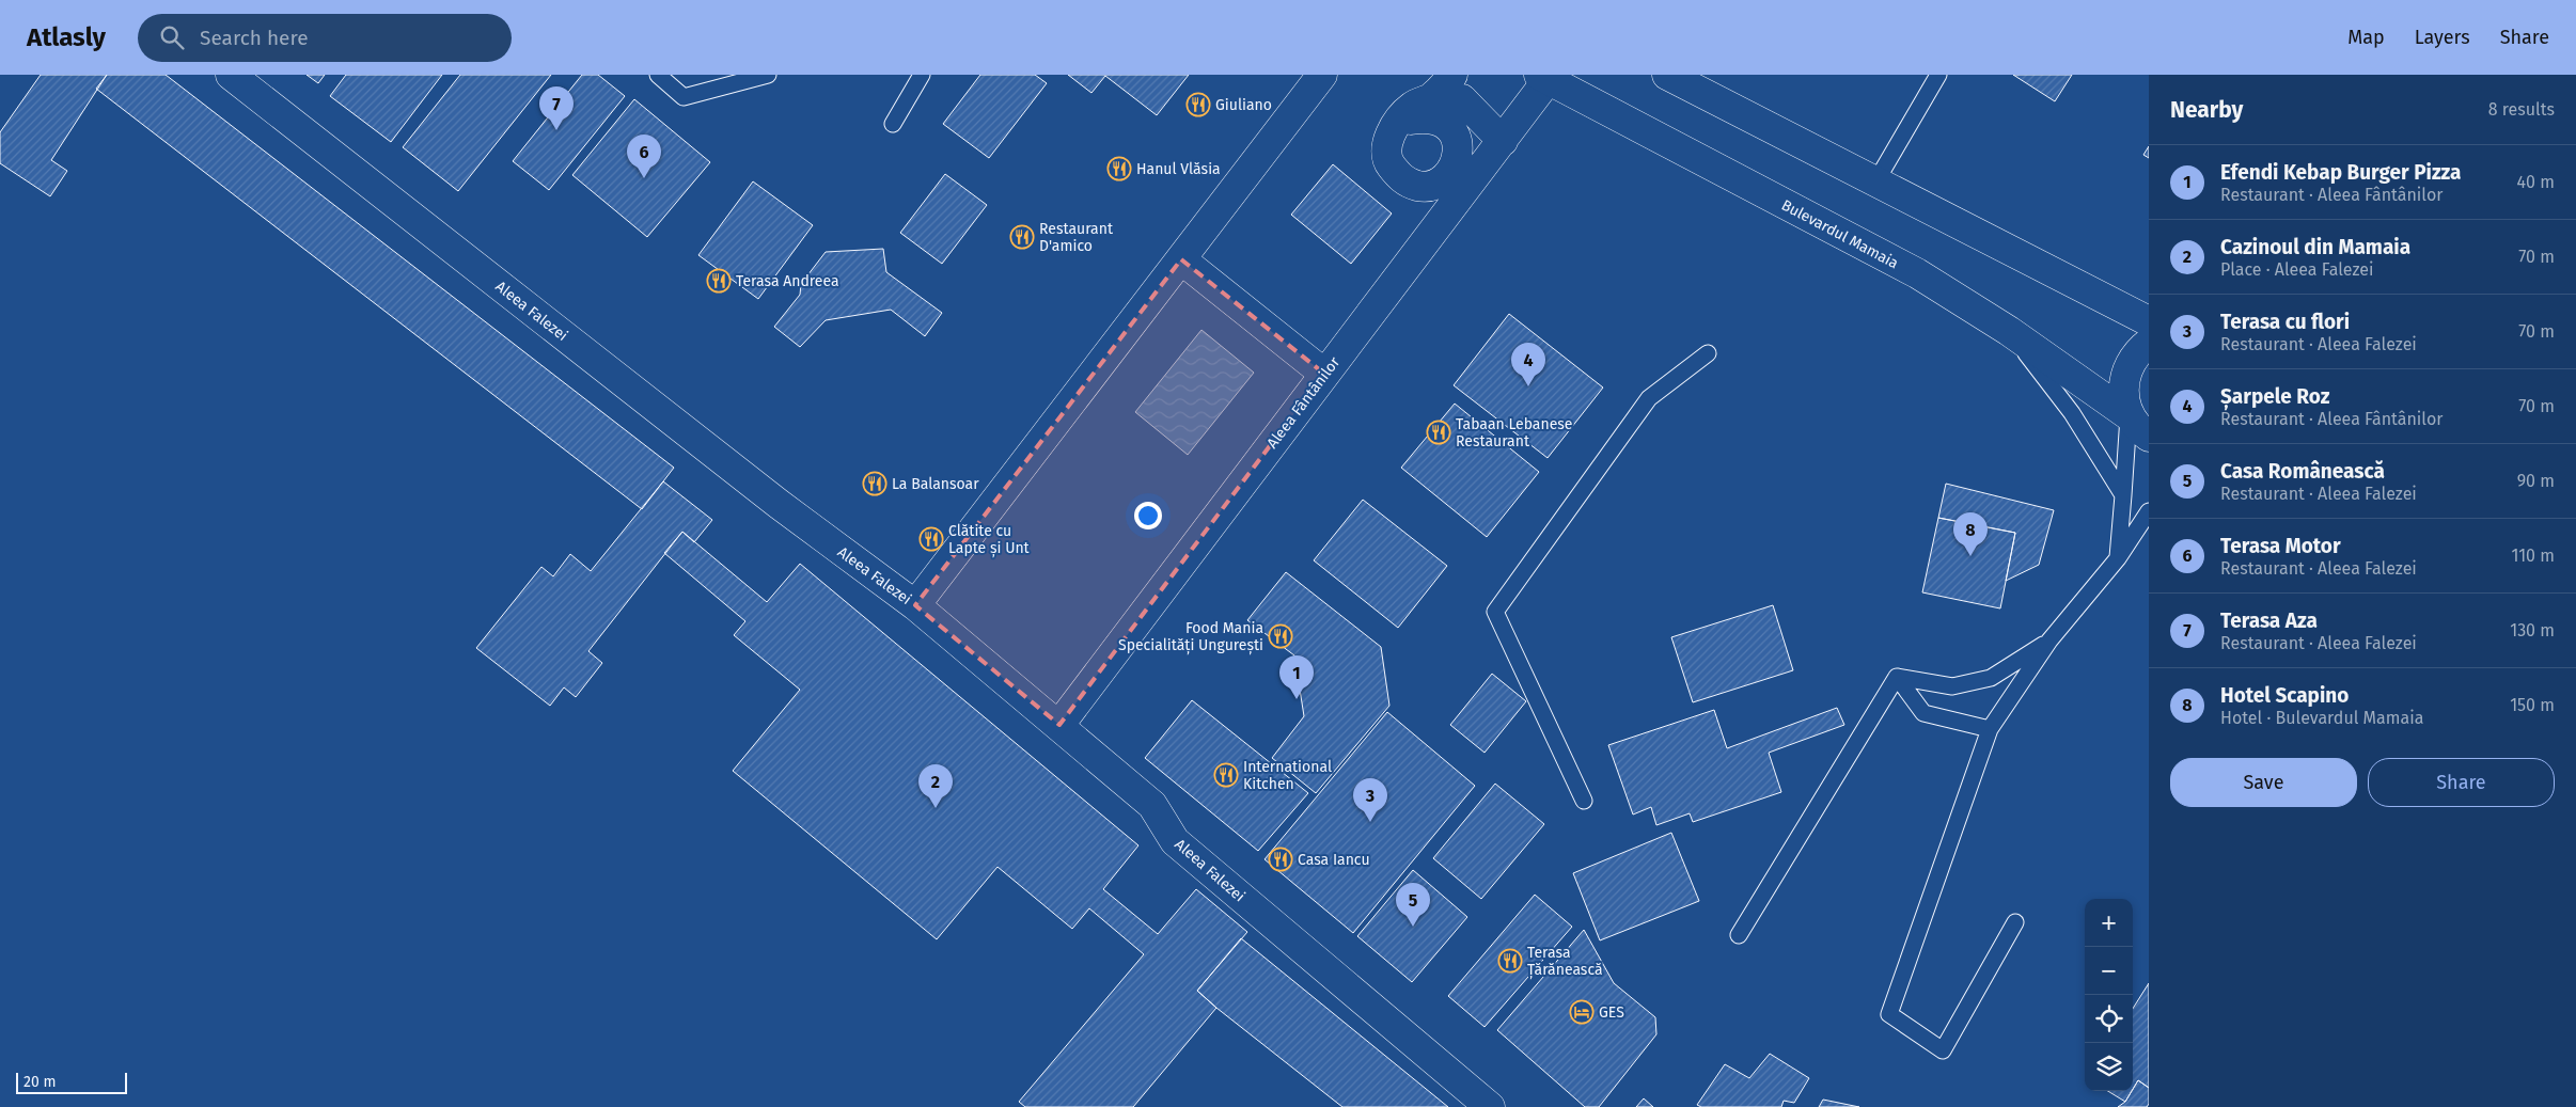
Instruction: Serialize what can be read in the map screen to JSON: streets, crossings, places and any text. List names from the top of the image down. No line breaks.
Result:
{"streets":{"street":["Bulevardul Mamaia","Aleea Falezei","Aleea Fântânilor"]},"crossings":[["Bulevardul Mamaia","Aleea Fântânilor"],["Aleea Falezei","Aleea Fântânilor"]],"places":{"restaurant":["Giuliano","Hanul Vlăsia","Restaurant D'amico","Terasa Andreea","Tabaan Lebanese Restaurant","La Balansoar","Clătite cu Lapte și Unt","Food Mania Specialități Ungurești","International Kitchen","Casa Iancu","Terasa Țărănească"],"hotel":["GES"]},"scale_bar":"20 m","page":{"header":"Atlasly","search":"Search here","nav":["Map","Layers","Share"],"heading":["Nearby","8 results"],"pins":["7","6","4","8","1","2","3","5"],"list":[{"mark":"1","name":"Efendi Kebap Burger Pizza","note":"Restaurant · Aleea Fântânilor","value":"40 m"},{"mark":"2","name":"Cazinoul din Mamaia","note":"Place · Aleea Falezei","value":"70 m"},{"mark":"3","name":"Terasa cu flori","note":"Restaurant · Aleea Falezei","value":"70 m"},{"mark":"4","name":"Șarpele Roz","note":"Restaurant · Aleea Fântânilor","value":"70 m"},{"mark":"5","name":"Casa Românească","note":"Restaurant · Aleea Falezei","value":"90 m"},{"mark":"6","name":"Terasa Motor","note":"Restaurant · Aleea Falezei","value":"110 m"},{"mark":"7","name":"Terasa Aza","note":"Restaurant · Aleea Falezei","value":"130 m"},{"mark":"8","name":"Hotel Scapino","note":"Hotel · Bulevardul Mamaia","value":"150 m"}],"buttons":["Save","Share"],"map_buttons":["+","−"],"scale":"20 m"}}
